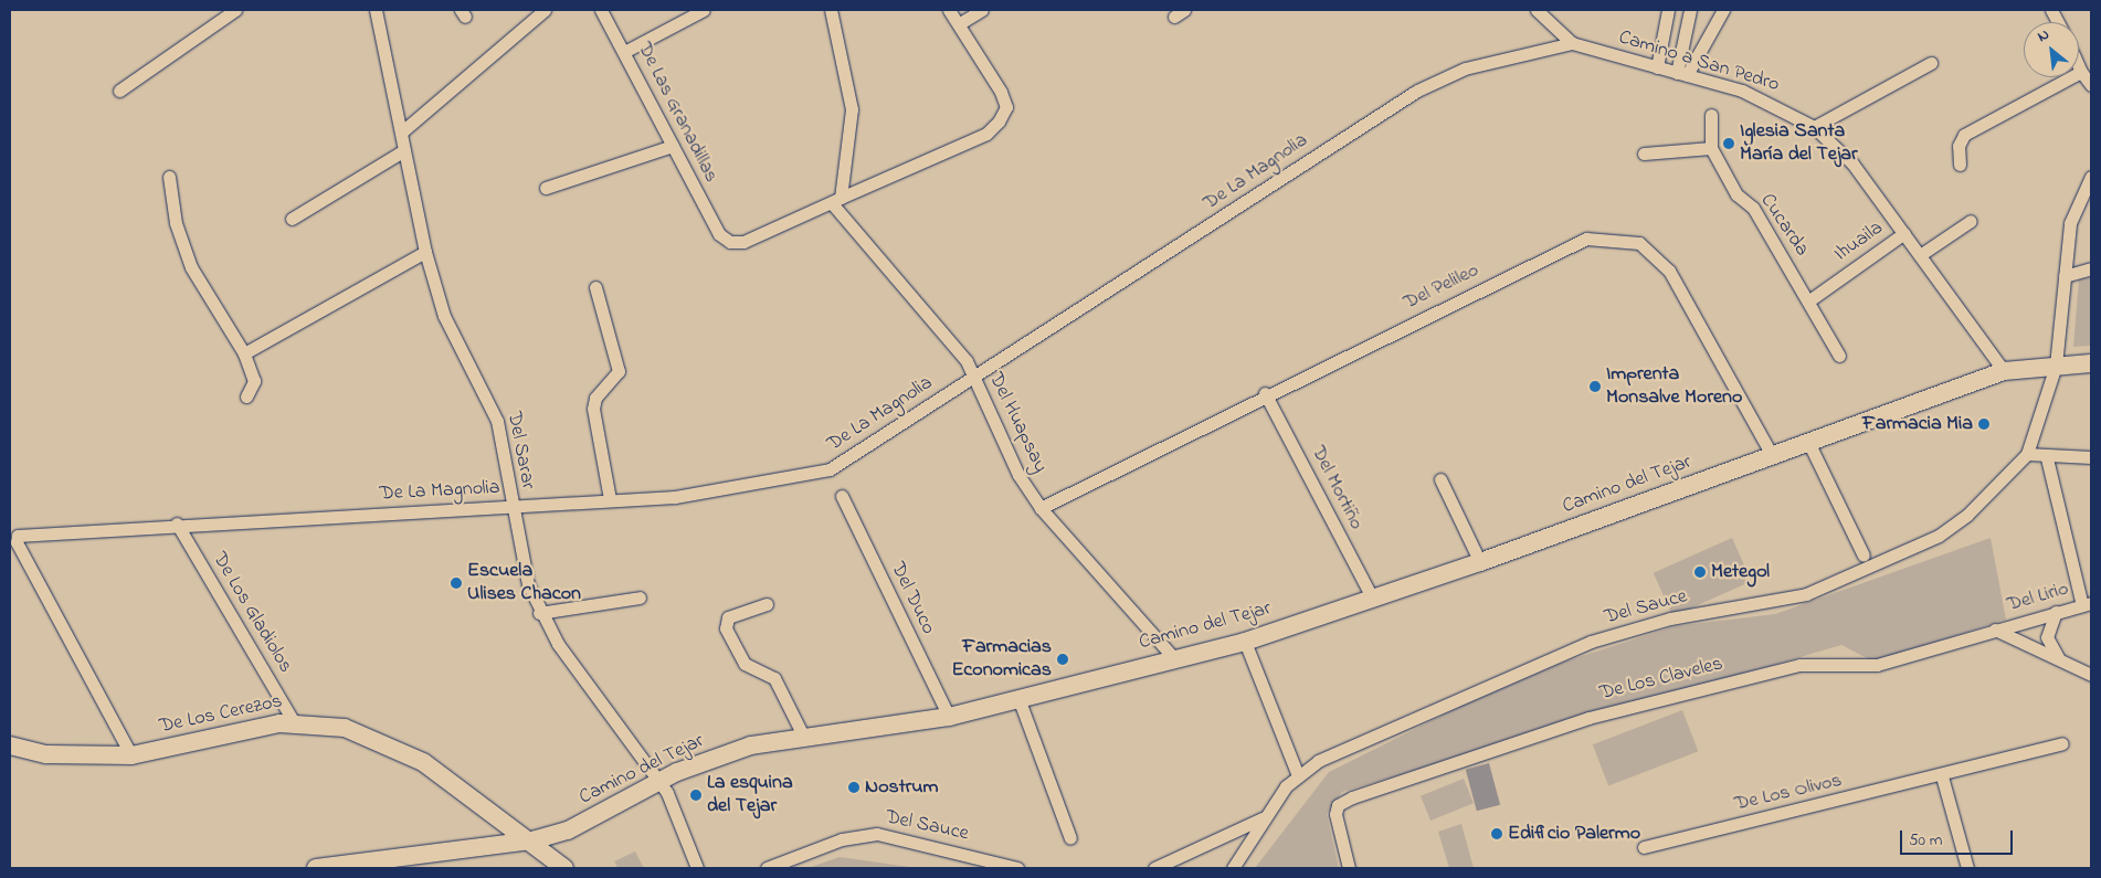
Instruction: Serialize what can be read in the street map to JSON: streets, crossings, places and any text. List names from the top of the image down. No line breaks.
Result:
{"streets":{"street":["Camino a San Pedro","De Las Granadillas","De La Magnolia","Cucarda","Ihuaila","Del Pelileo","Del Huapsay","Del Sarar","Camino del Tejar","Del Mortiño","Del Lirio","Del Duco","Del Sauce","De Los Gladiolos","De Los Claveles","De Los Cerezos","De Los Olivos"]},"crossings":[["Camino a San Pedro","De La Magnolia"],["Camino a San Pedro","Ihuaila"],["Camino a San Pedro","Camino del Tejar"],["De Las Granadillas","Del Huapsay"],["De La Magnolia","Del Huapsay"],["De La Magnolia","Del Sarar"],["De La Magnolia","De Los Gladiolos"],["Cucarda","Ihuaila"],["Del Pelileo","Del Huapsay"],["Del Pelileo","Camino del Tejar"],["Del Pelileo","Del Mortiño"],["Del Huapsay","Camino del Tejar"],["Del Sarar","Camino del Tejar"],["Camino del Tejar","Del Mortiño"],["Camino del Tejar","Del Duco"],["Camino del Tejar","Del Sauce"],["Camino del Tejar","De Los Cerezos"],["Del Lirio","De Los Claveles"],["De Los Gladiolos","De Los Cerezos"]],"places":["Iglesia Santa María del Tejar","Imprenta Monsalve Moreno","Farmacia Mia","Metegol","Escuela Ulises Chacon","Farmacias Economicas","Nostrum","La esquina del Tejar","Edificio Palermo"],"scale_bar":"50 m","north":"top left"}
